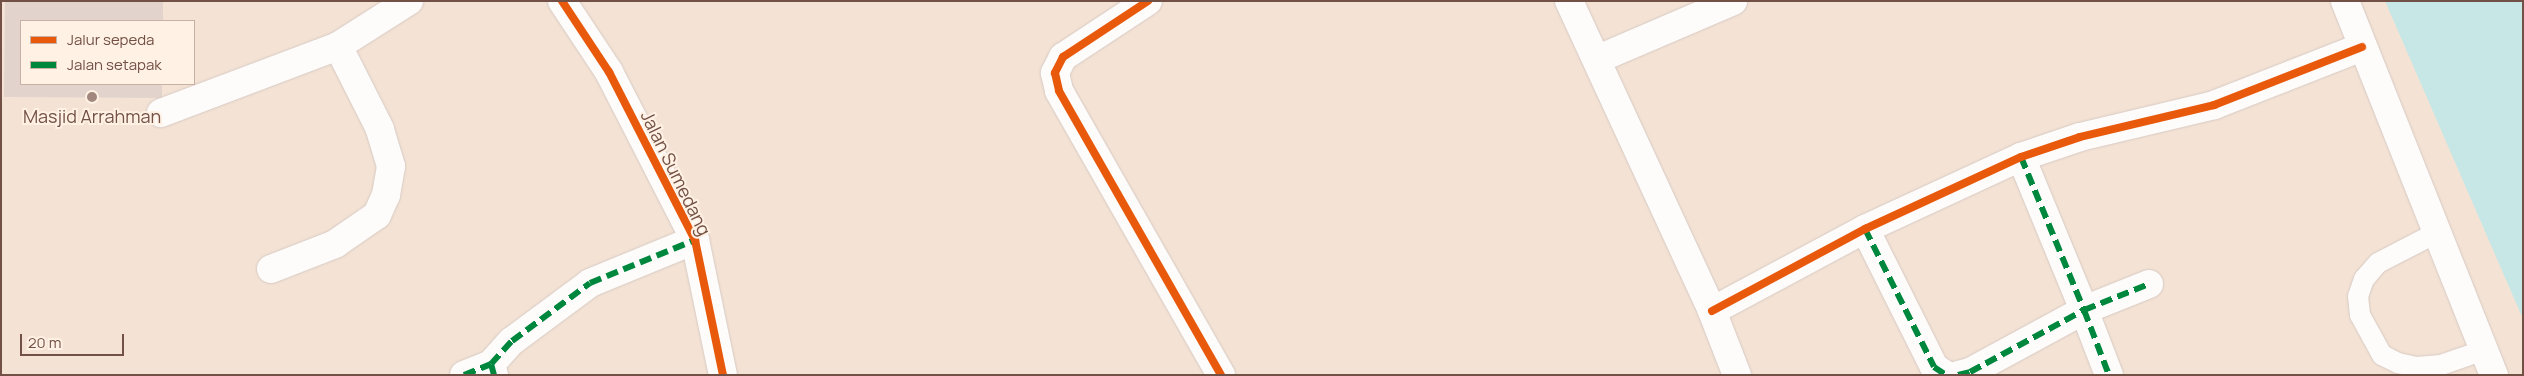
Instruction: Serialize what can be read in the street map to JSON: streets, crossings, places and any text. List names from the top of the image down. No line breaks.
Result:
{"streets":{"street":["Jalan Sumedang"]},"places":["Masjid Arrahman"],"legend":["Jalur sepeda","Jalan setapak"],"scale_bar":"20 m"}
